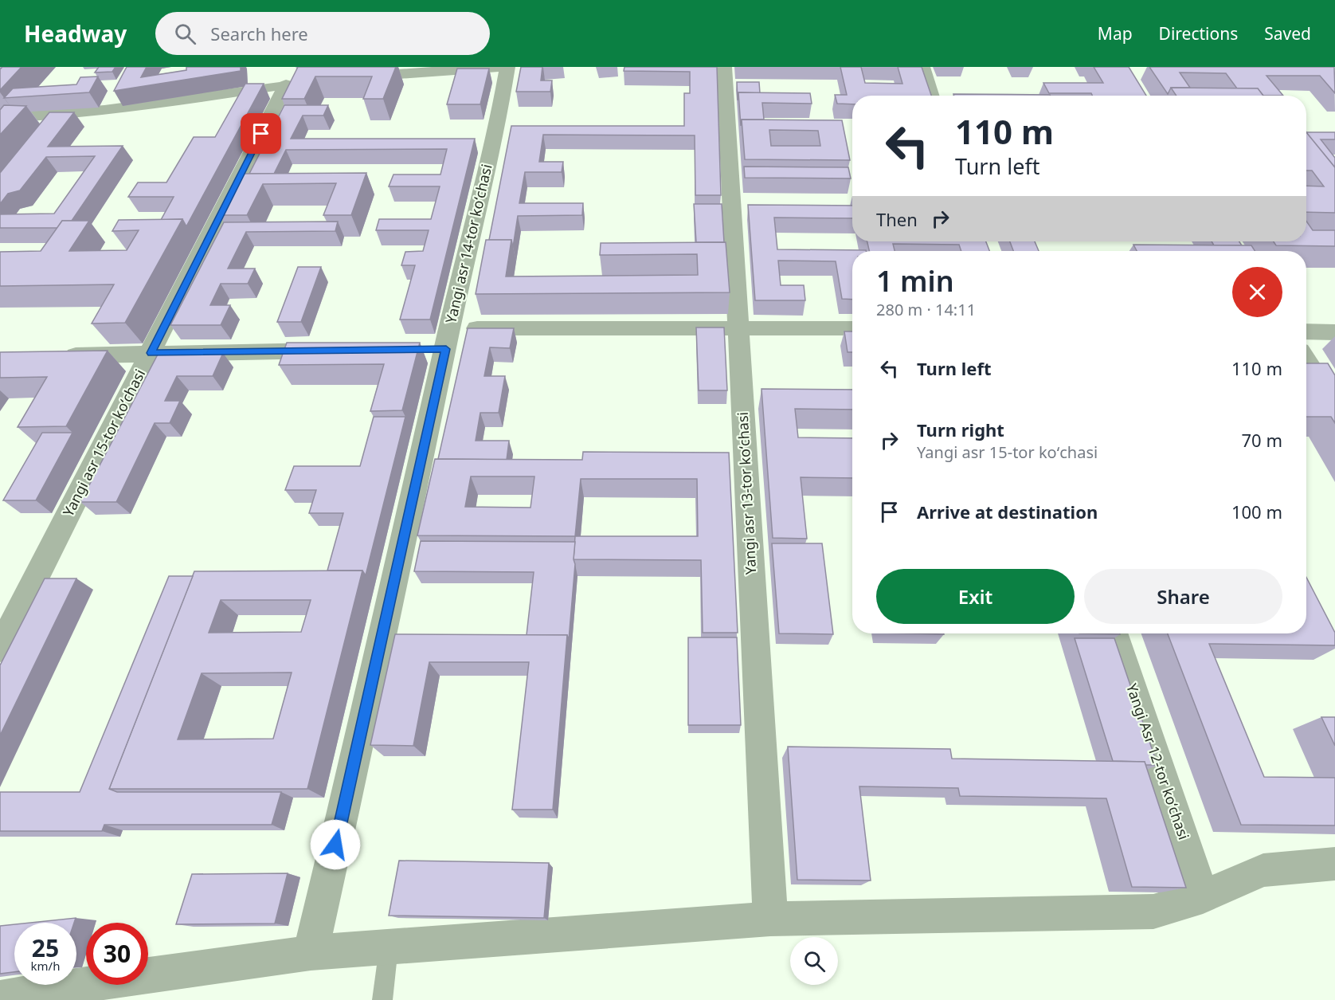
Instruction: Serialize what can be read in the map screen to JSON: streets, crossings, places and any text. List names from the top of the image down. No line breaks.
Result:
{"streets":{"street":["Yangi asr 14-tor koʻchasi","Yangi asr 15-tor koʻchasi","Yangi asr 13-tor koʻchasi","Yangi Asr 12-tor koʻchasi"]},"page":{"header":"Headway","search":"Search here","nav":["Map","Directions","Saved"],"turn":["110 m","Turn left"],"then":"Then","heading":["1 min","280 m · 14:11"],"list":[{"name":"Turn left","value":"110 m"},{"name":"Turn right","note":"Yangi asr 15-tor koʻchasi","value":"70 m"},{"name":"Arrive at destination","value":"100 m"}],"buttons":["Exit","Share"],"speed":"25 km/h","limit":"30"}}
